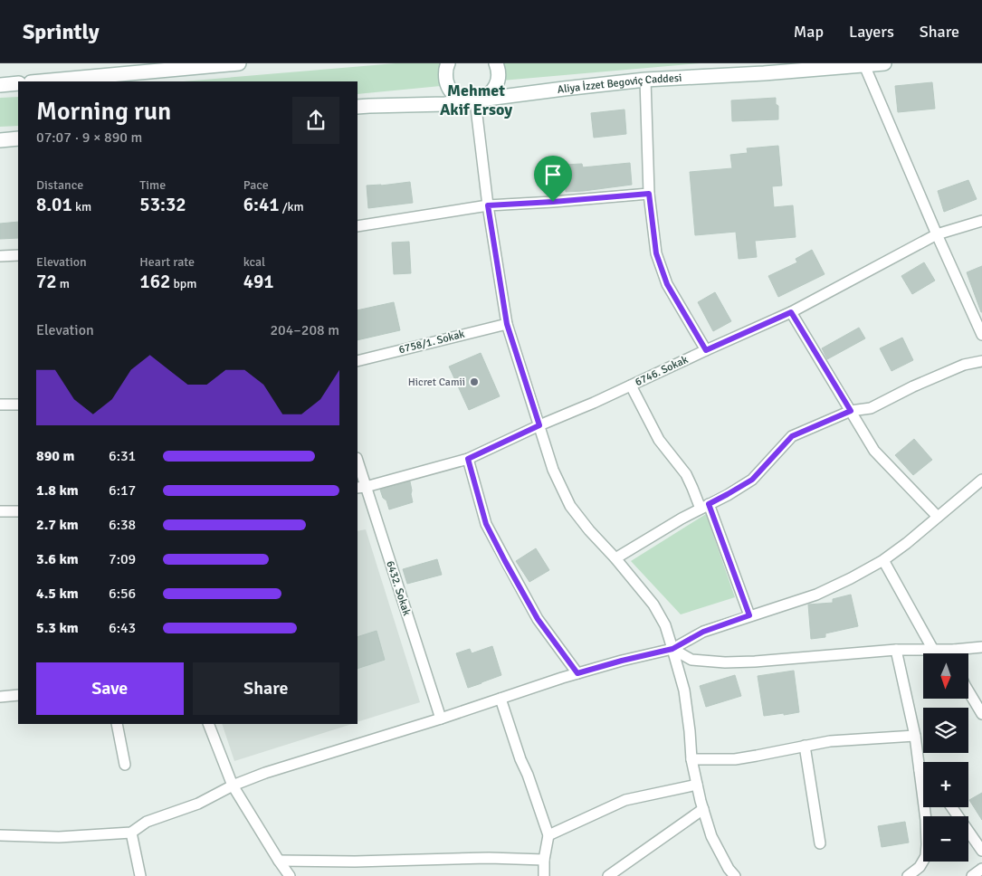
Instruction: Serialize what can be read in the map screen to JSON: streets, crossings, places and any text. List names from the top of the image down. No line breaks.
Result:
{"streets":{"main road":["Aliya İzzet Begoviç Caddesi"],"street":["6758/1. Sokak","6746. Sokak","6432. Sokak"]},"crossings":[["6746. Sokak","6432. Sokak"]],"districts":["Mehmet Akif Ersoy"],"places":["Hicret Camii"],"north":"bottom","page":{"header":"Sprintly","nav":["Map","Layers","Share"],"heading":["Morning run","07:07 · 9 × 890 m"],"stats":[["Distance","8.01 km"],["Time","53:32"],["Pace","6:41 /km"],["Elevation","72 m"],["Heart rate","162 bpm"],["kcal","491"]],"chart":["Elevation","204–208 m"],"list":[{"name":"890 m","note":"6:31"},{"name":"1.8 km","note":"6:17"},{"name":"2.7 km","note":"6:38"},{"name":"3.6 km","note":"7:09"},{"name":"4.5 km","note":"6:56"},{"name":"5.3 km","note":"6:43"}],"map_buttons":["+","−"],"buttons":["Save","Share"]}}
